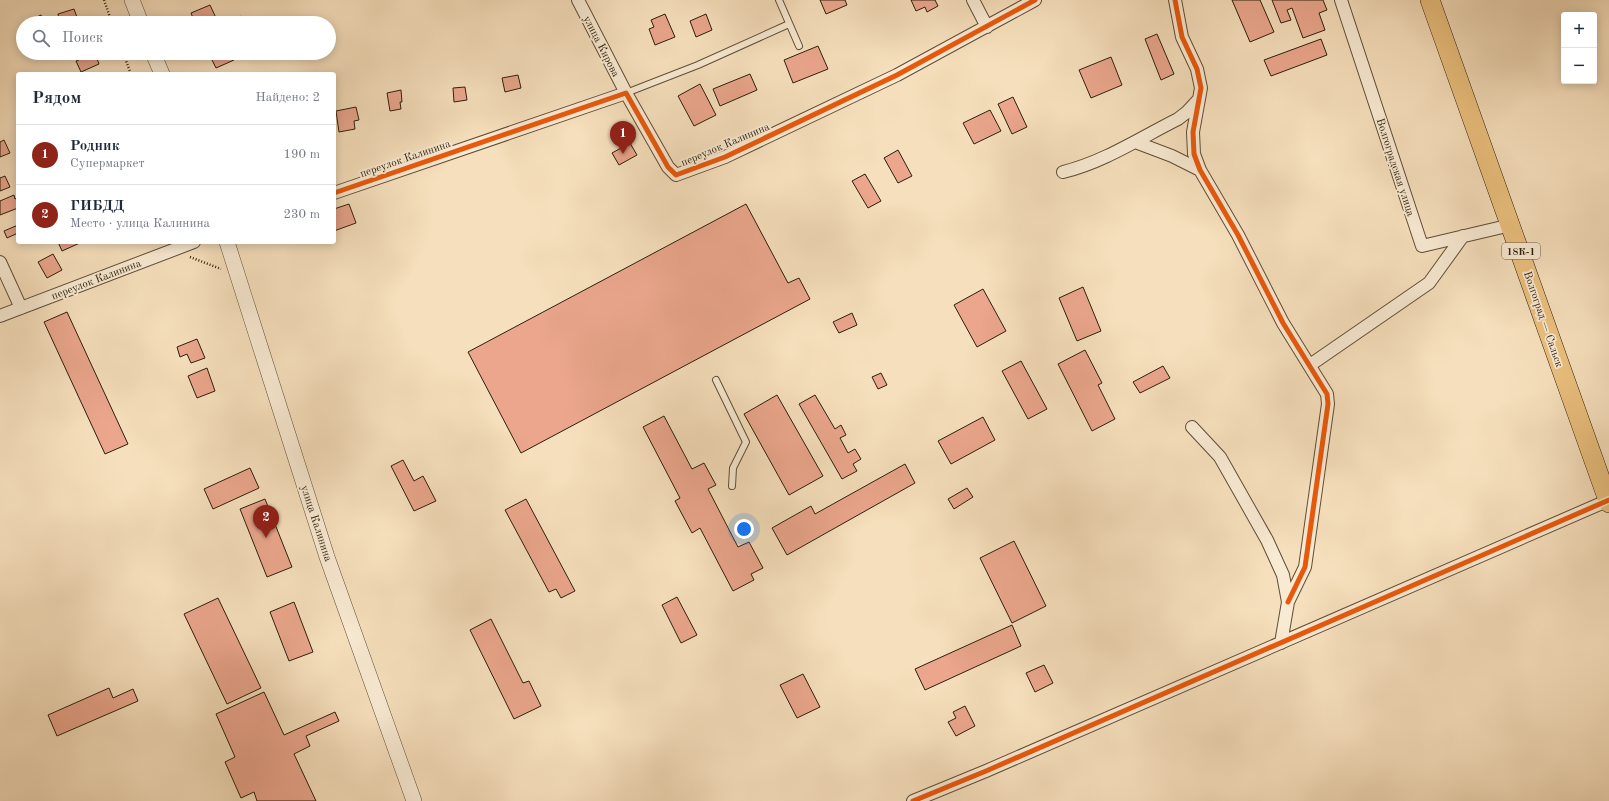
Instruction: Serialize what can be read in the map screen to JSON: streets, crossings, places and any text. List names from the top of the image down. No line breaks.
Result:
{"streets":{"main road":["18К-1","Волгоград — Сальск"],"street":["улица Кирова","переулок Калинина","Волгоградская улица","улица Калинина"]},"crossings":[["улица Кирова","переулок Калинина"],["Волгоградская улица","Волгоград — Сальск"]],"page":{"map_buttons":["+","−"],"search":"Поиск","heading":["Рядом","Найдено: 2"],"pins":["1","2"],"list":[{"mark":"1","name":"Родник","note":"Супермаркет","value":"190 m"},{"mark":"2","name":"ГИБДД","note":"Место · улица Калинина","value":"230 m"}]}}
